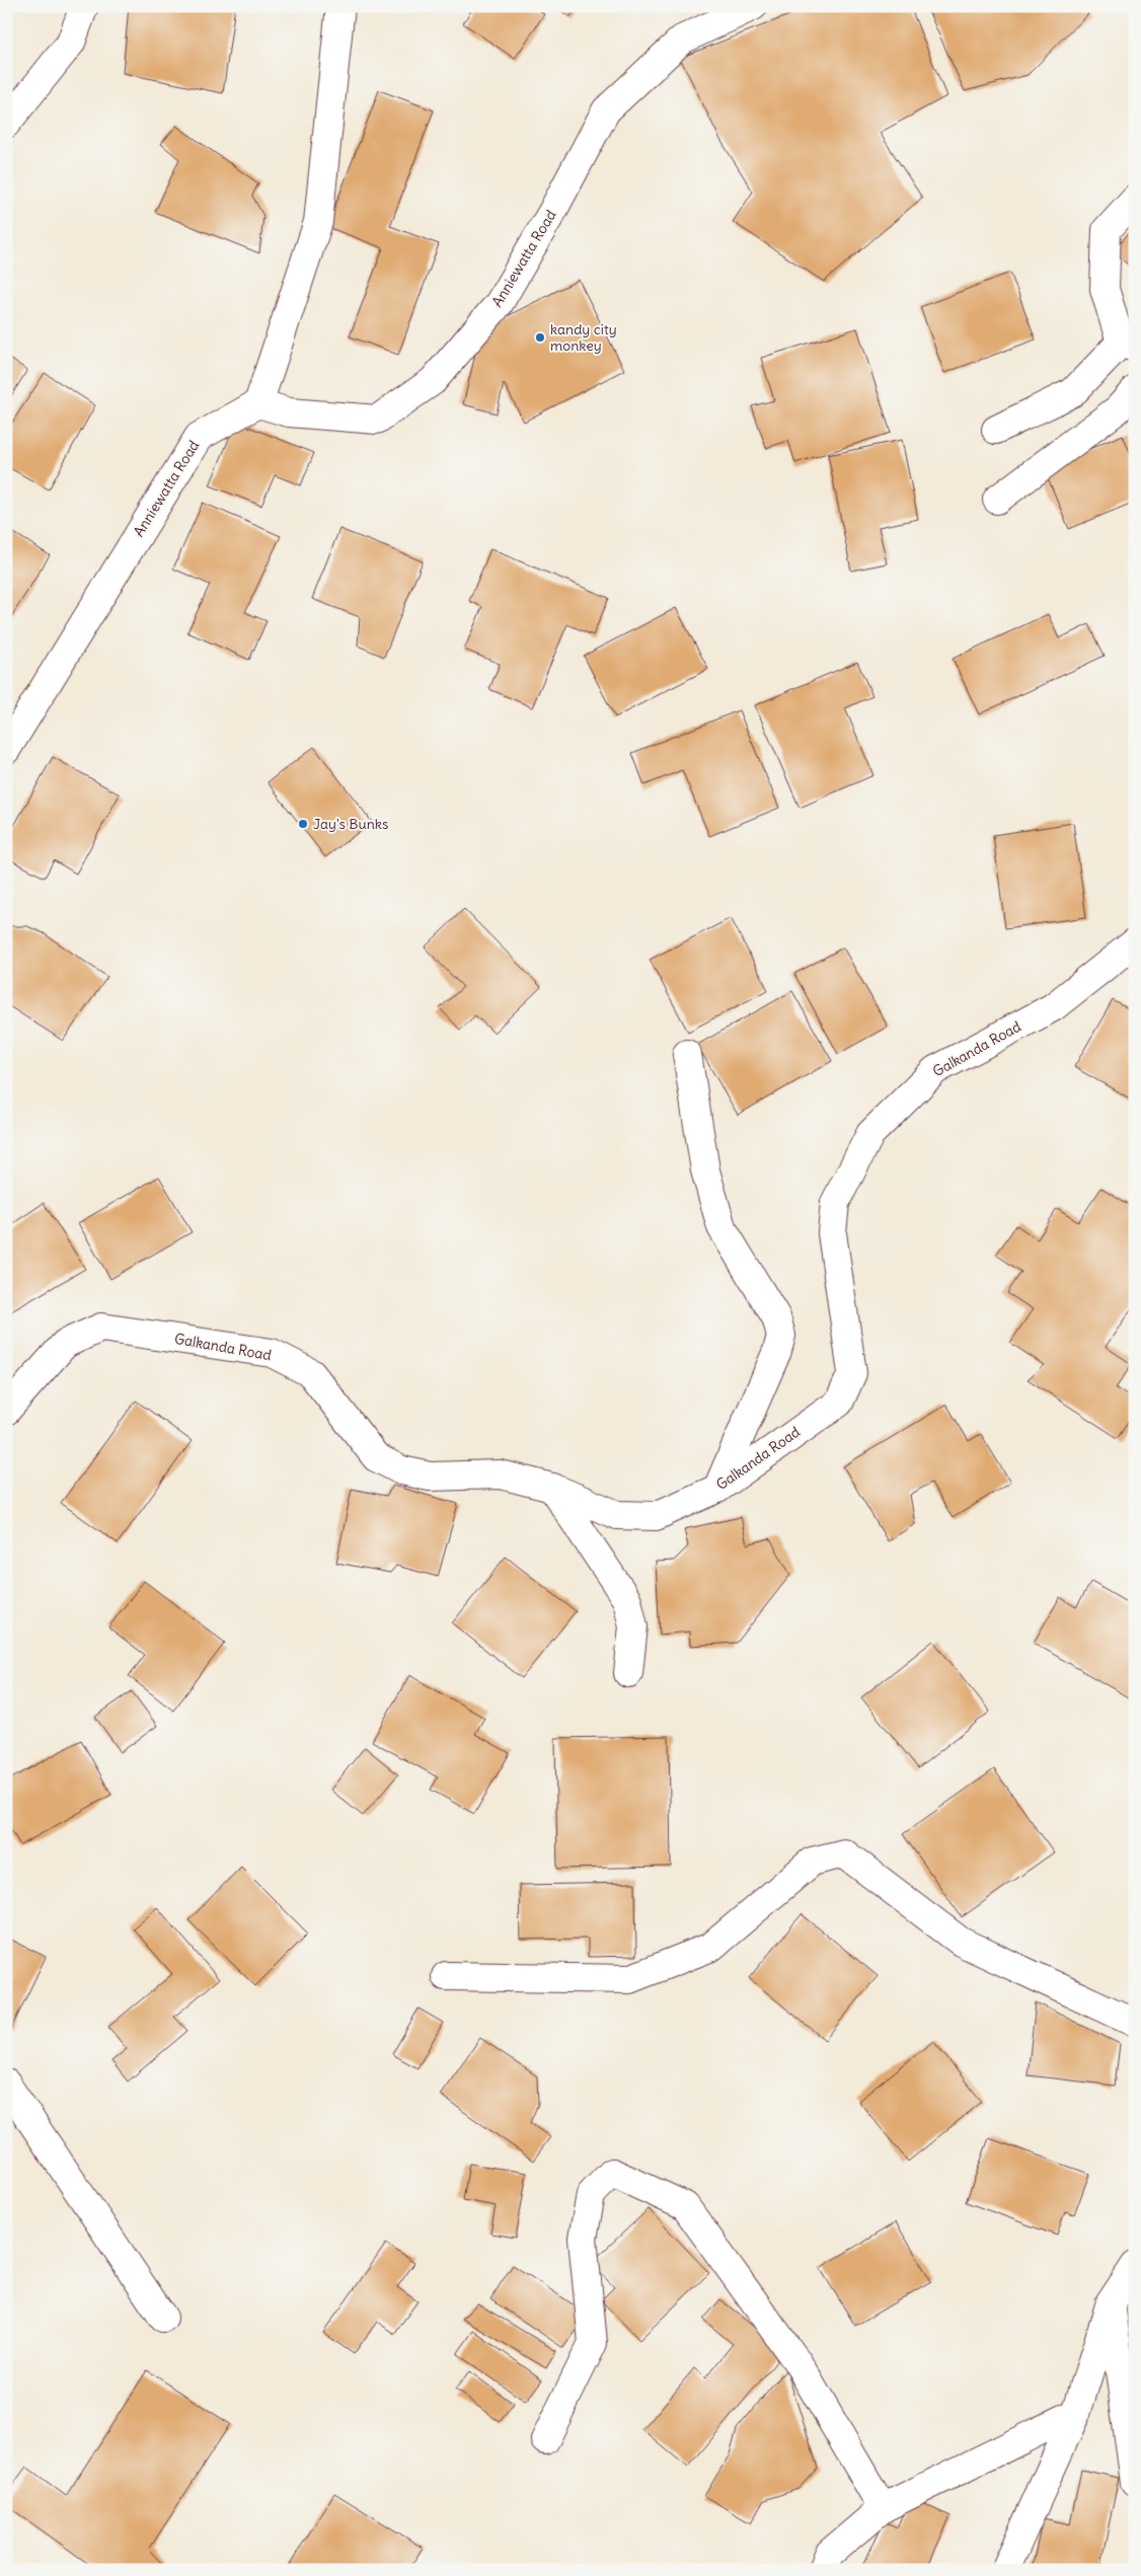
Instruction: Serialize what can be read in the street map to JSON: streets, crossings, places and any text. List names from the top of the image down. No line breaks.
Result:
{"streets":{"street":["Anniewatta Road","Galkanda Road"]},"places":["kandy city monkey","Jay's Bunks"]}
